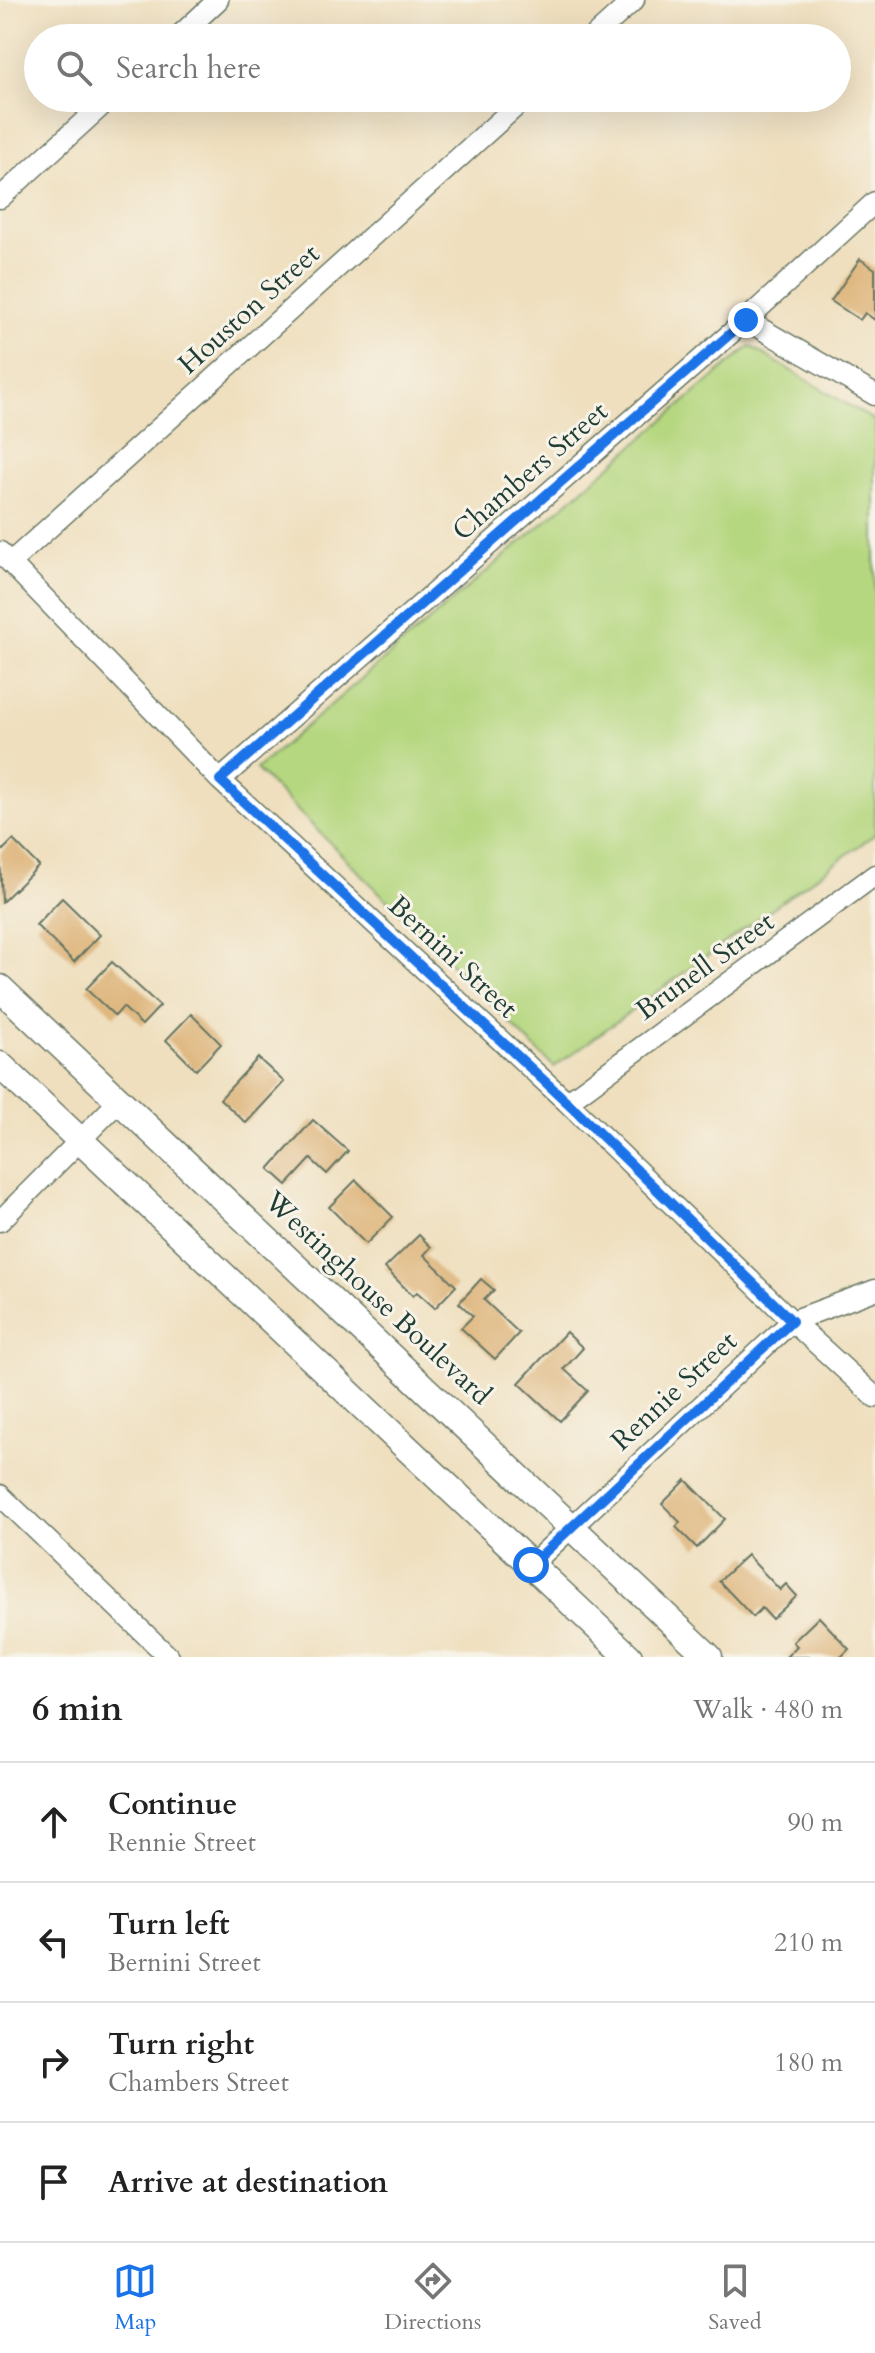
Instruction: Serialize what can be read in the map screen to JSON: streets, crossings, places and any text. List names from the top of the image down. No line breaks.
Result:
{"streets":{"street":["Houston Street","Chambers Street","Bernini Street","Brunell Street","Westinghouse Boulevard","Rennie Street"]},"crossings":[["Houston Street","Bernini Street"],["Chambers Street","Bernini Street"],["Bernini Street","Brunell Street"],["Bernini Street","Rennie Street"],["Westinghouse Boulevard","Rennie Street"]],"page":{"search":"Search here","heading":["6 min","Walk · 480 m"],"list":[["Continue","Rennie Street","90 m"],["Turn left","Bernini Street","210 m"],["Turn right","Chambers Street","180 m"],"Arrive at destination"],"nav":["Map","Directions","Saved"]}}
